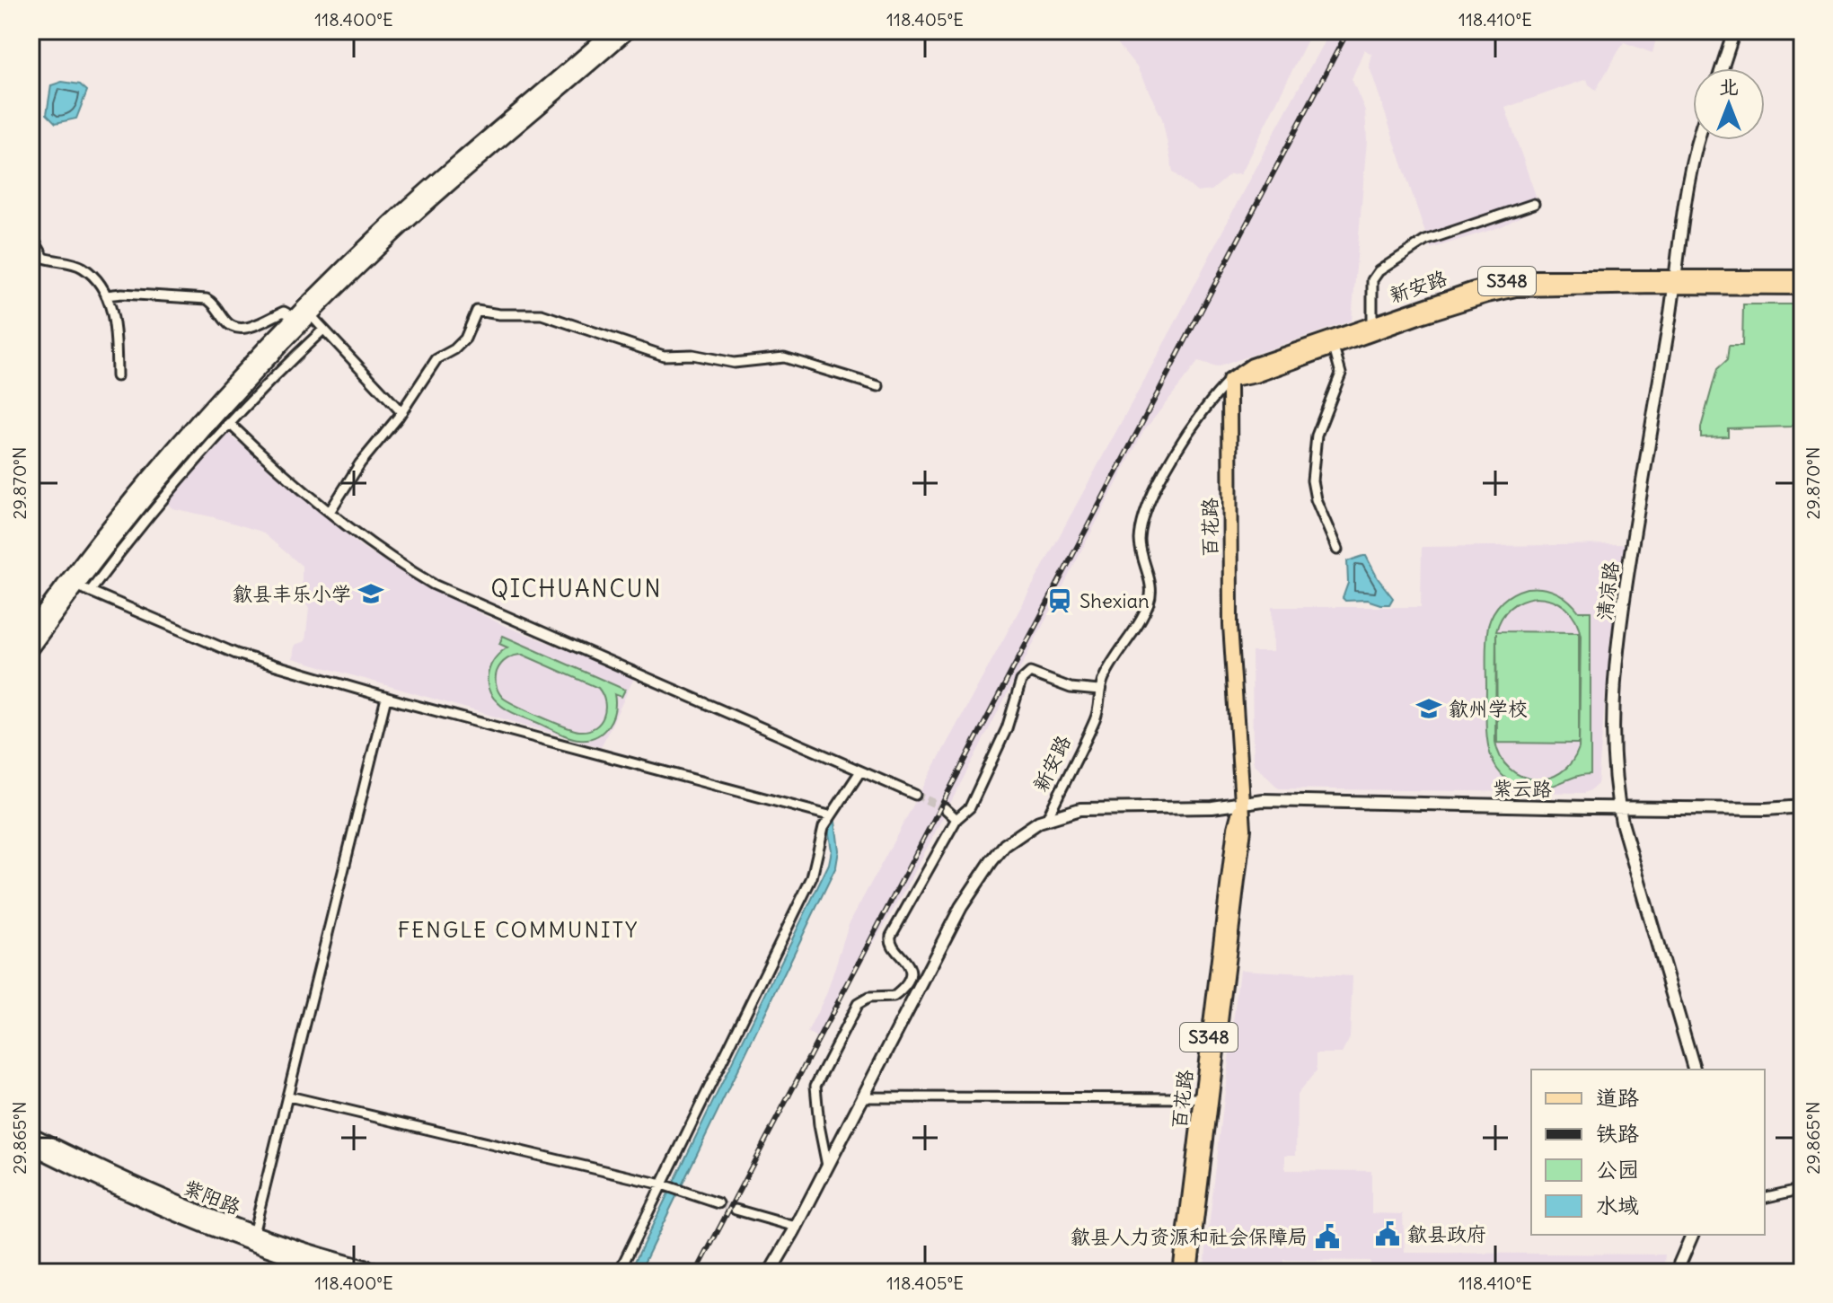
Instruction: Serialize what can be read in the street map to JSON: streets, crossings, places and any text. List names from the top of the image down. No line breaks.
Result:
{"streets":{"main road":["S348","新安路","百花路","紫阳路"],"street":["清凉路","紫云路"]},"crossings":[["新安路","百花路"],["新安路","清凉路"],["新安路","紫云路"],["百花路","紫云路"],["清凉路","紫云路"]],"districts":["QICHUANCUN","FENGLE COMMUNITY"],"places":{"school or university":["歙县丰乐小学","歙州学校"],"station":["Shexian"],"public building":["歙县政府","歙县人力资源和社会保障局"]},"legend":["道路","铁路","公园","水域"],"north":"top","coordinates":["118.400°E","118.405°E","118.410°E","29.870°N","29.865°N"]}
